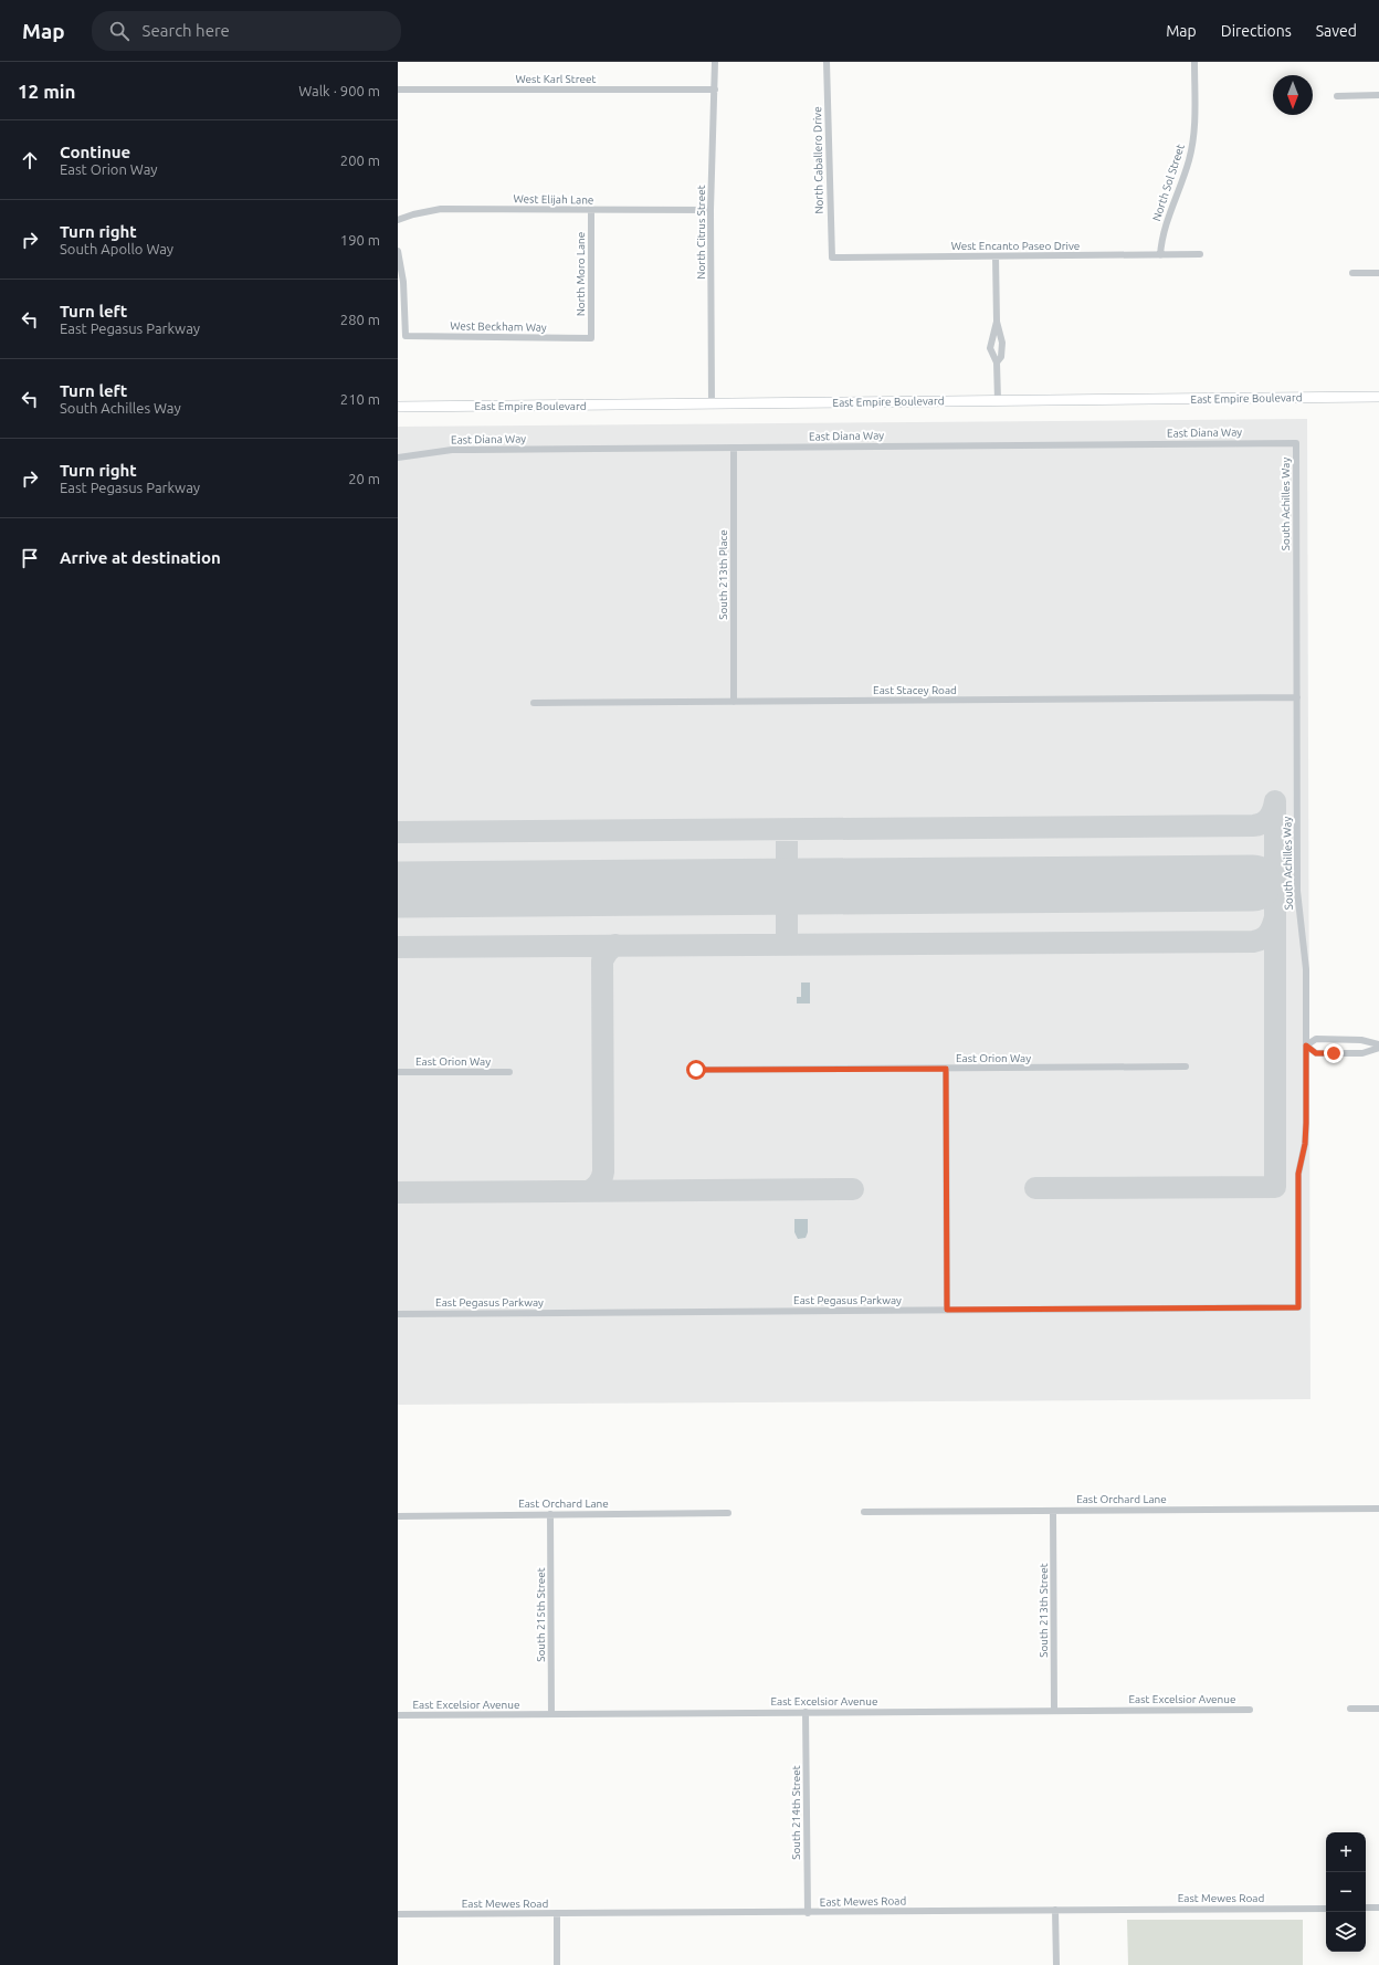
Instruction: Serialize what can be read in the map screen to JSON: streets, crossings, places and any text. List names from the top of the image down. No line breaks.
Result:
{"streets":{"street":["West Karl Street","North Caballero Drive","North Sol Street","West Elijah Lane","North Citrus Street","West Encanto Paseo Drive","North Moro Lane","West Beckham Way","East Empire Boulevard","East Diana Way","South Achilles Way","South 213th Place","East Stacey Road","East Orion Way","East Pegasus Parkway","East Orchard Lane","South 213th Street","South 215th Street","East Excelsior Avenue","South 214th Street","East Mewes Road"]},"crossings":[["West Karl Street","North Citrus Street"],["North Caballero Drive","West Encanto Paseo Drive"],["North Sol Street","West Encanto Paseo Drive"],["West Elijah Lane","North Citrus Street"],["West Elijah Lane","North Moro Lane"],["North Citrus Street","East Empire Boulevard"],["North Moro Lane","West Beckham Way"],["East Diana Way","South Achilles Way"],["East Diana Way","South 213th Place"],["South Achilles Way","East Stacey Road"],["South Achilles Way","East Pegasus Parkway"],["South 213th Place","East Stacey Road"],["East Orchard Lane","South 213th Street"],["East Orchard Lane","South 215th Street"],["South 213th Street","East Excelsior Avenue"],["South 215th Street","East Excelsior Avenue"],["East Excelsior Avenue","South 214th Street"],["South 214th Street","East Mewes Road"]],"north":"bottom","page":{"header":"Map","search":"Search here","nav":["Map","Directions","Saved"],"heading":["12 min","Walk · 900 m"],"list":[["Continue","East Orion Way","200 m"],["Turn right","South Apollo Way","190 m"],["Turn left","East Pegasus Parkway","280 m"],["Turn left","South Achilles Way","210 m"],["Turn right","East Pegasus Parkway","20 m"],"Arrive at destination"],"map_buttons":["+","−"]}}
